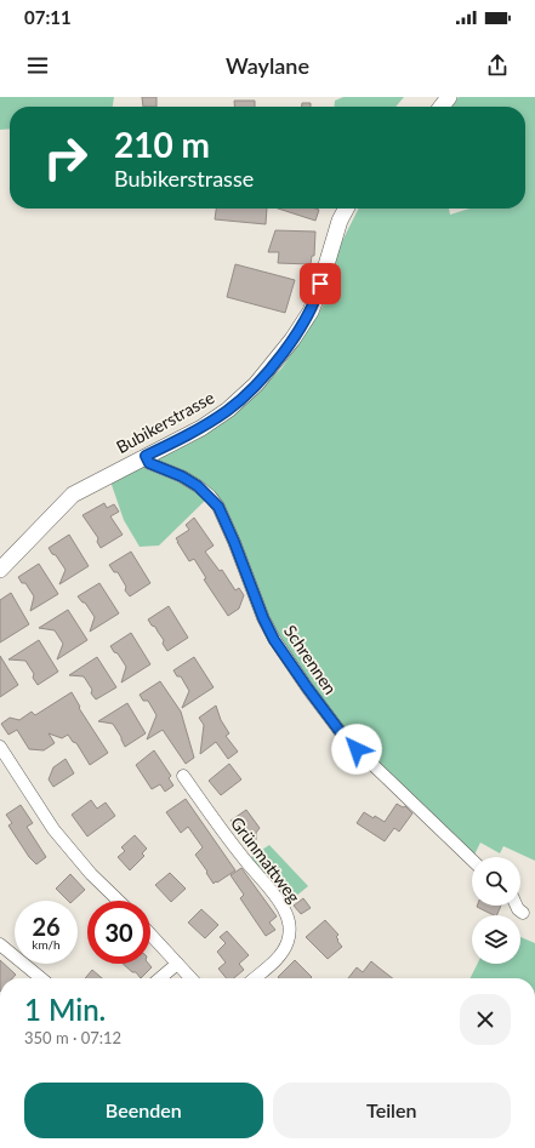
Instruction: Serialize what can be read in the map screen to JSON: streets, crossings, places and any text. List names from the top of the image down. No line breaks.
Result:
{"streets":{"street":["Bubikerstrasse","Schrennen","Grünmattweg"]},"crossings":[["Bubikerstrasse","Schrennen"]],"page":{"status":"07:11","header":"Waylane","turn":["210 m","Bubikerstrasse"],"speed":"26 km/h","limit":"30","heading":["1 Min.","350 m · 07:12"],"buttons":["Beenden","Teilen"]}}
